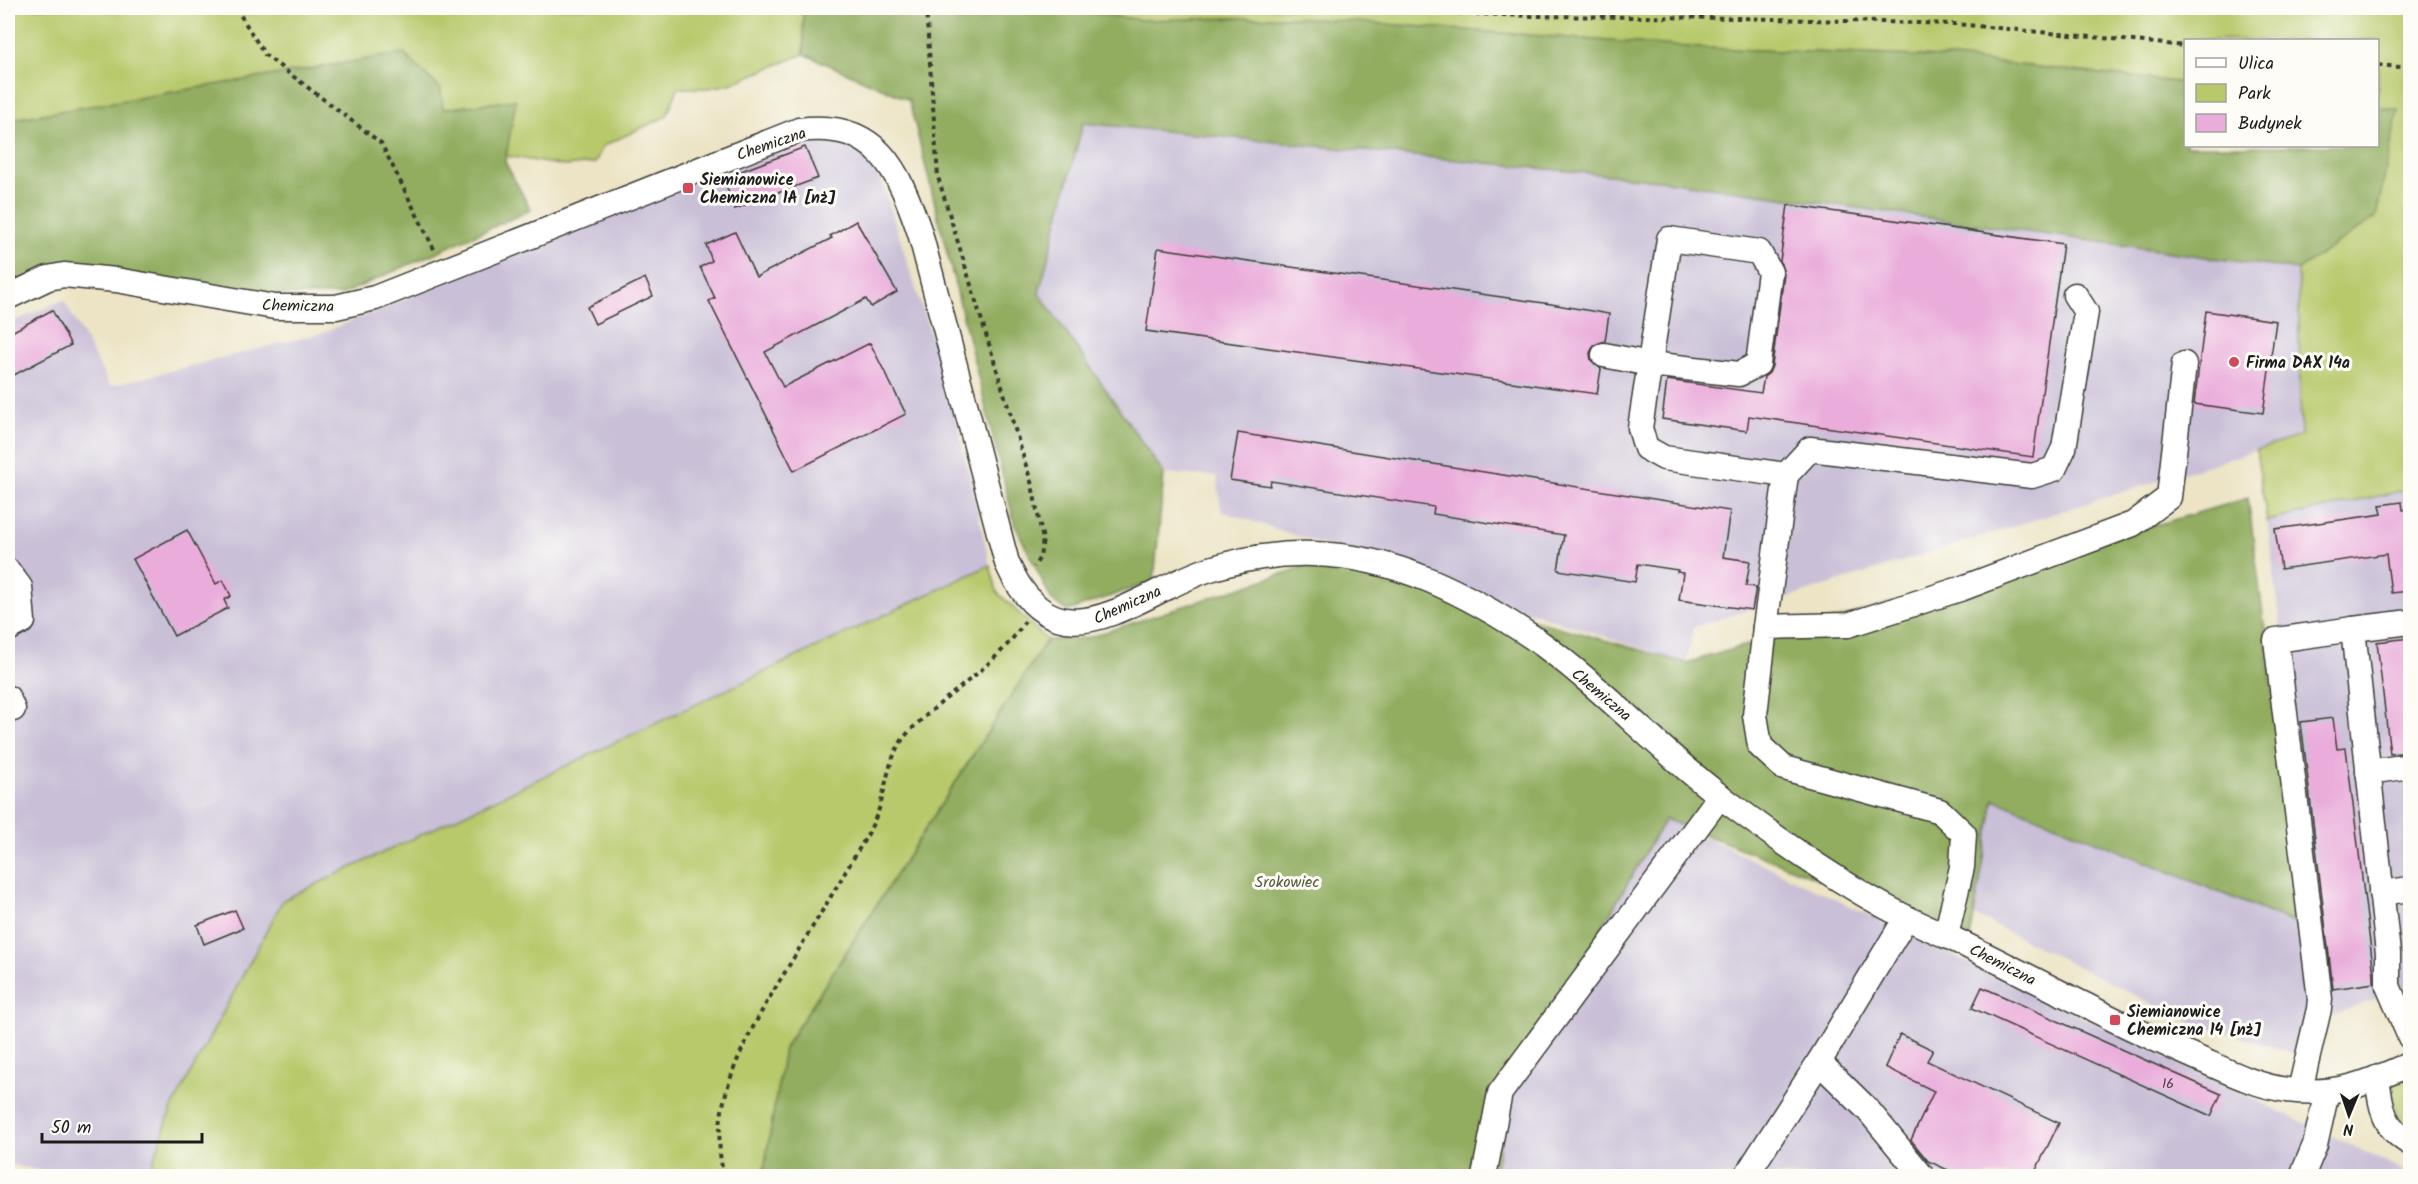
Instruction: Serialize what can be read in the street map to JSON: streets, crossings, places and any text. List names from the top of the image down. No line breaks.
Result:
{"streets":{"street":["Chemiczna"]},"parks":["Srokowiec"],"places":{"transit":["Siemianowice Chemiczna 1A [nż]","Siemianowice Chemiczna 14 [nż]"],"other":["Firma DAX 14a"]},"house_numbers":["16"],"legend":["Ulica","Park","Budynek"],"scale_bar":"50 m","north":"bottom"}
